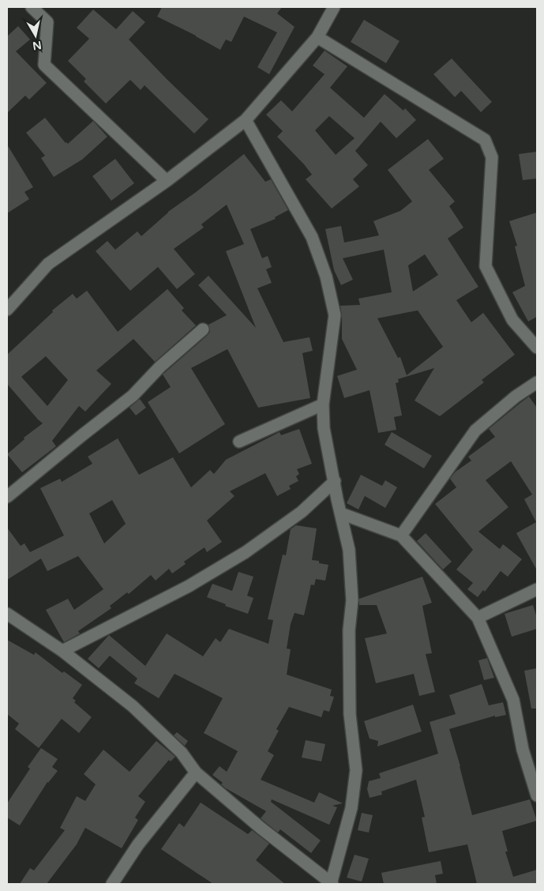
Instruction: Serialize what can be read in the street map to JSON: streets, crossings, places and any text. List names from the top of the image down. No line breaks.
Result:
{"north":"bottom"}
